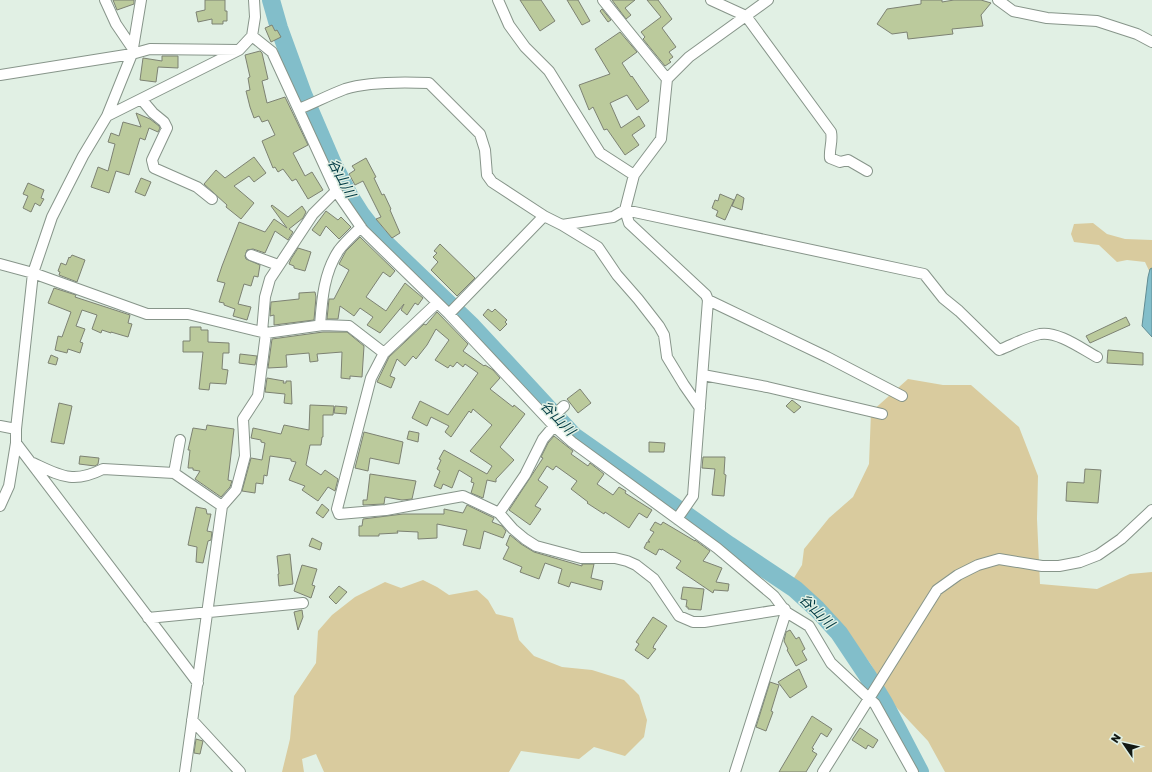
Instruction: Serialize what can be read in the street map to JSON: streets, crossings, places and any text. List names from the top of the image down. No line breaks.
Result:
{"water":["谷山川"],"north":"top left"}
